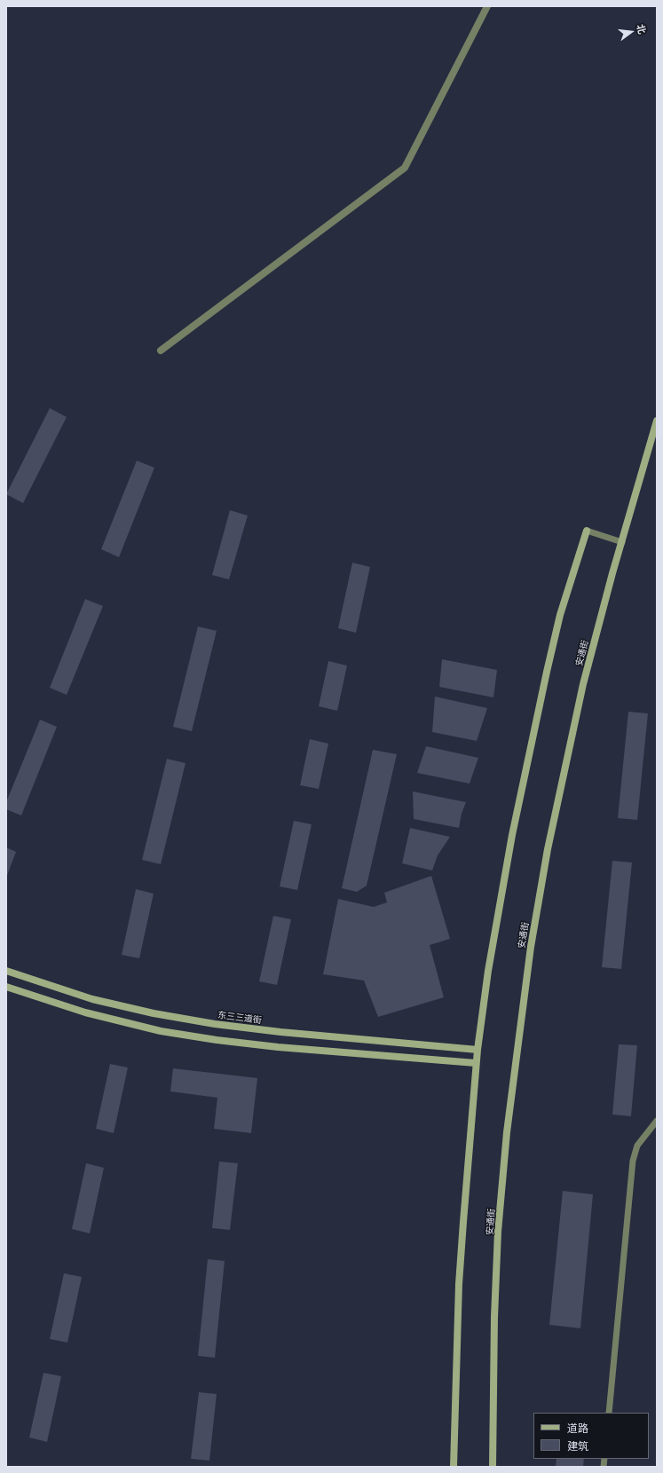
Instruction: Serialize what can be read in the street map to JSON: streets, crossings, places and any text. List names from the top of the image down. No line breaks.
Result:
{"streets":{"main road":["安通街","东三三道街"]},"legend":["道路","建筑"],"north":"right"}
